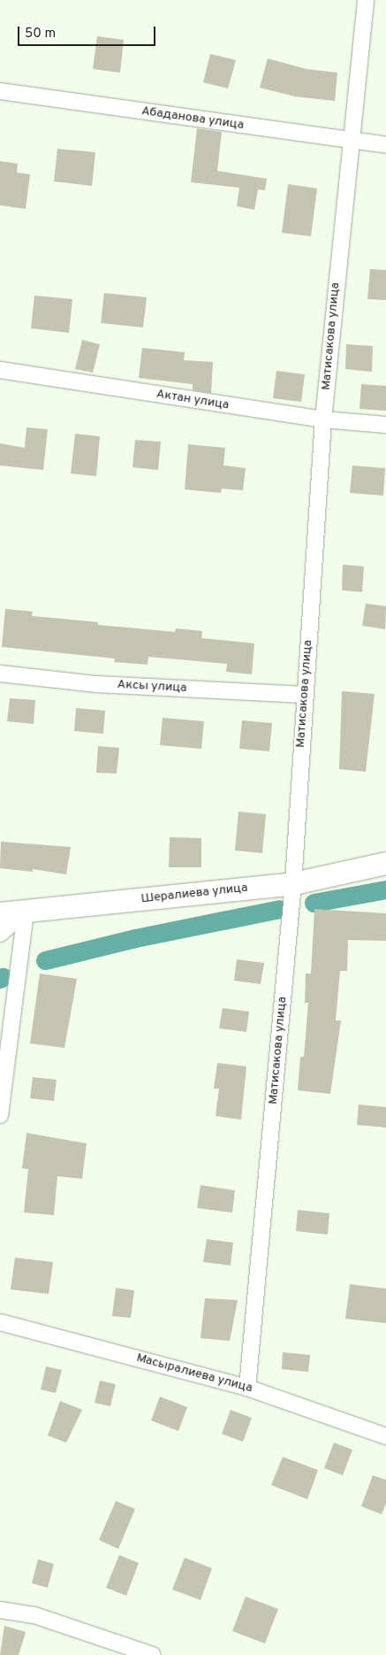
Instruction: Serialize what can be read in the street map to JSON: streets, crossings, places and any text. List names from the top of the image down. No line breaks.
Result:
{"streets":{"street":["Абаданова улица","Матисакова улица","Актан улица","Аксы улица","Шералиева улица","Масыралиева улица"]},"crossings":[["Абаданова улица","Матисакова улица"],["Матисакова улица","Актан улица"],["Матисакова улица","Аксы улица"],["Матисакова улица","Шералиева улица"],["Матисакова улица","Масыралиева улица"]],"scale_bar":"50 m"}
